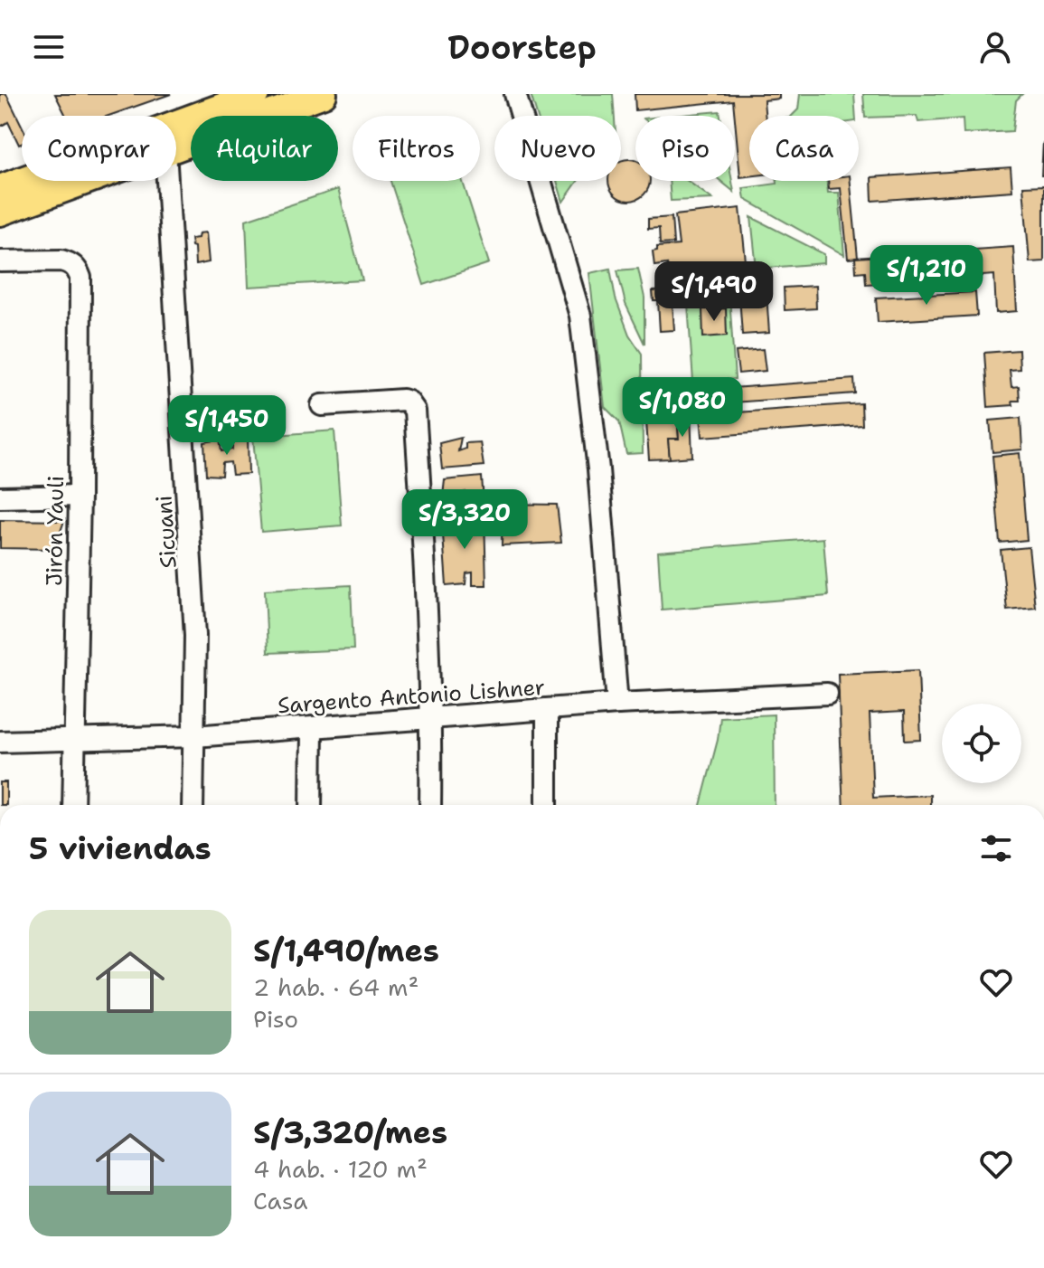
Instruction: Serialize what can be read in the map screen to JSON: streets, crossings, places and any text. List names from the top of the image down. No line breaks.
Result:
{"streets":{"street":["Jirón Yauli","Sicuani","Sargento Antonio Lishner"]},"crossings":[["Jirón Yauli","Sargento Antonio Lishner"],["Sicuani","Sargento Antonio Lishner"]],"page":{"header":"Doorstep","chip":["Comprar","Alquilar","Filtros","Nuevo","Piso","Casa"],"price":["S/1,210","S/1,490","S/1,080","S/1,450","S/3,320"],"heading":"5 viviendas","list":[{"name":"S/1,490/mes","note":"2 hab. · 64 m² · Piso"},{"name":"S/3,320/mes","note":"4 hab. · 120 m² · Casa"}]}}
